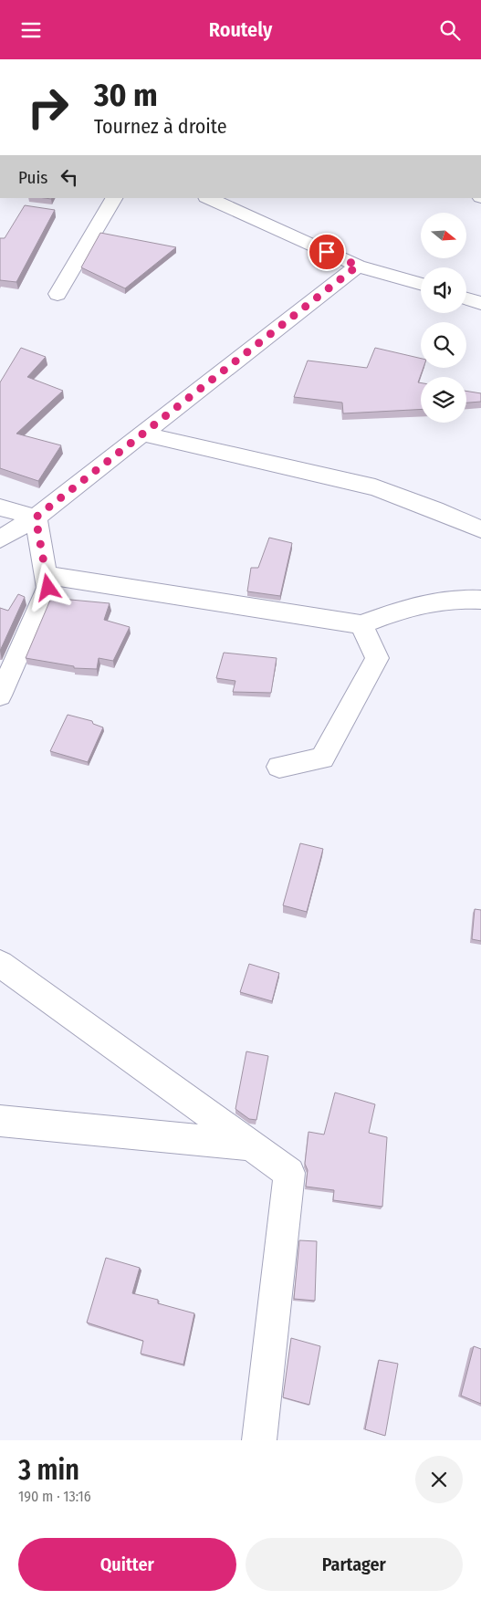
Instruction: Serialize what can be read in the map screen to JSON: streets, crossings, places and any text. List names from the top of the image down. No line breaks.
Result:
{"north":"right","page":{"header":"Routely","turn":["30 m","Tournez à droite"],"then":"Puis","heading":["3 min","190 m · 13:16"],"buttons":["Quitter","Partager"]}}
